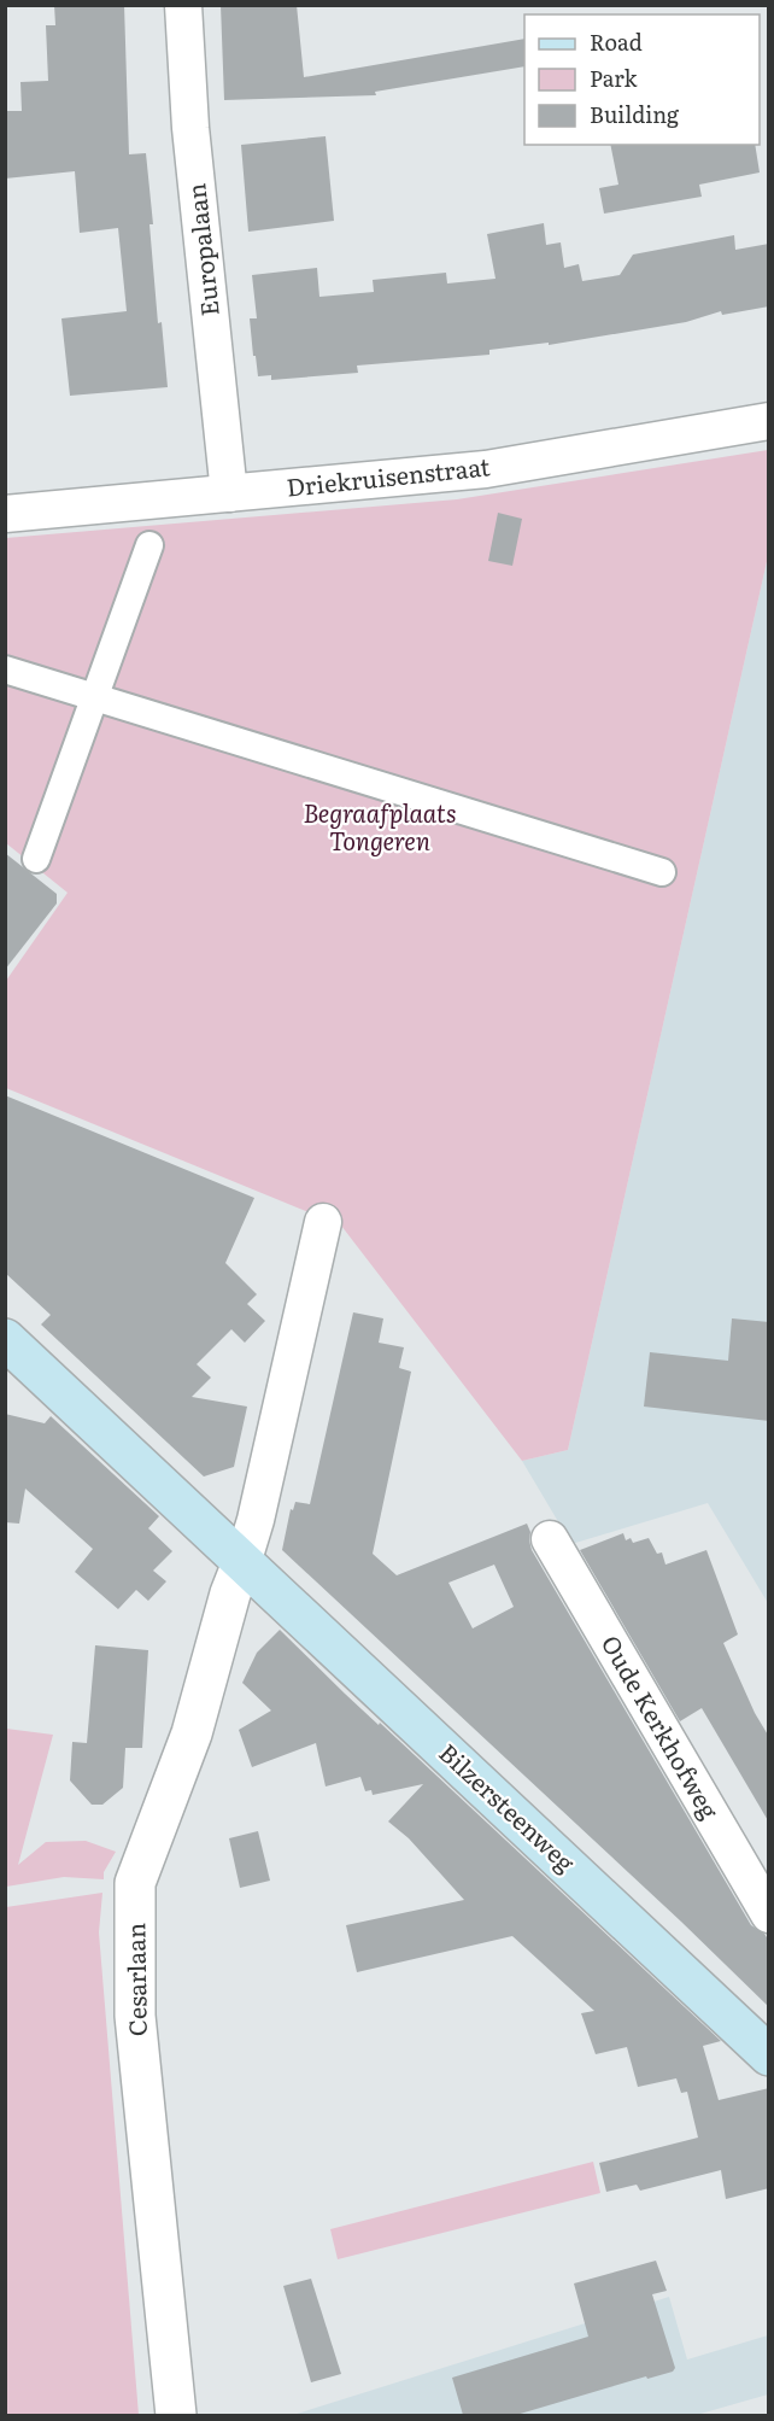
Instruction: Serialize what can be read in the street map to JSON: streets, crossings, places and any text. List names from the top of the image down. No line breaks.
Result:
{"streets":{"main road":["Bilzersteenweg"],"street":["Europalaan","Driekruisenstraat","Oude Kerkhofweg","Cesarlaan"]},"crossings":[["Europalaan","Driekruisenstraat"],["Bilzersteenweg","Cesarlaan"]],"parks":["Begraafplaats Tongeren"],"legend":["Road","Park","Building"]}
